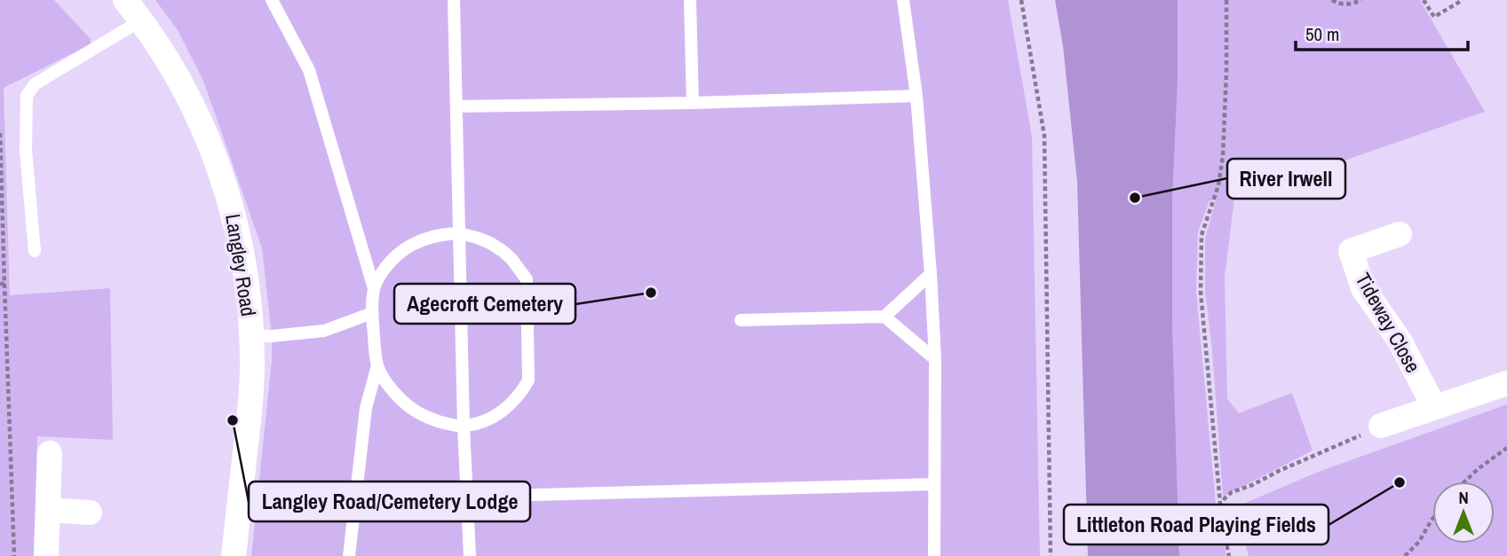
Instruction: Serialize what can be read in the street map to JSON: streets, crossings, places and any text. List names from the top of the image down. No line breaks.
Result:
{"streets":{"street":["Langley Road","Tideway Close"]},"places":["River Irwell","Agecroft Cemetery","Langley Road/Cemetery Lodge","Littleton Road Playing Fields"],"scale_bar":"50 m","north":"top"}
